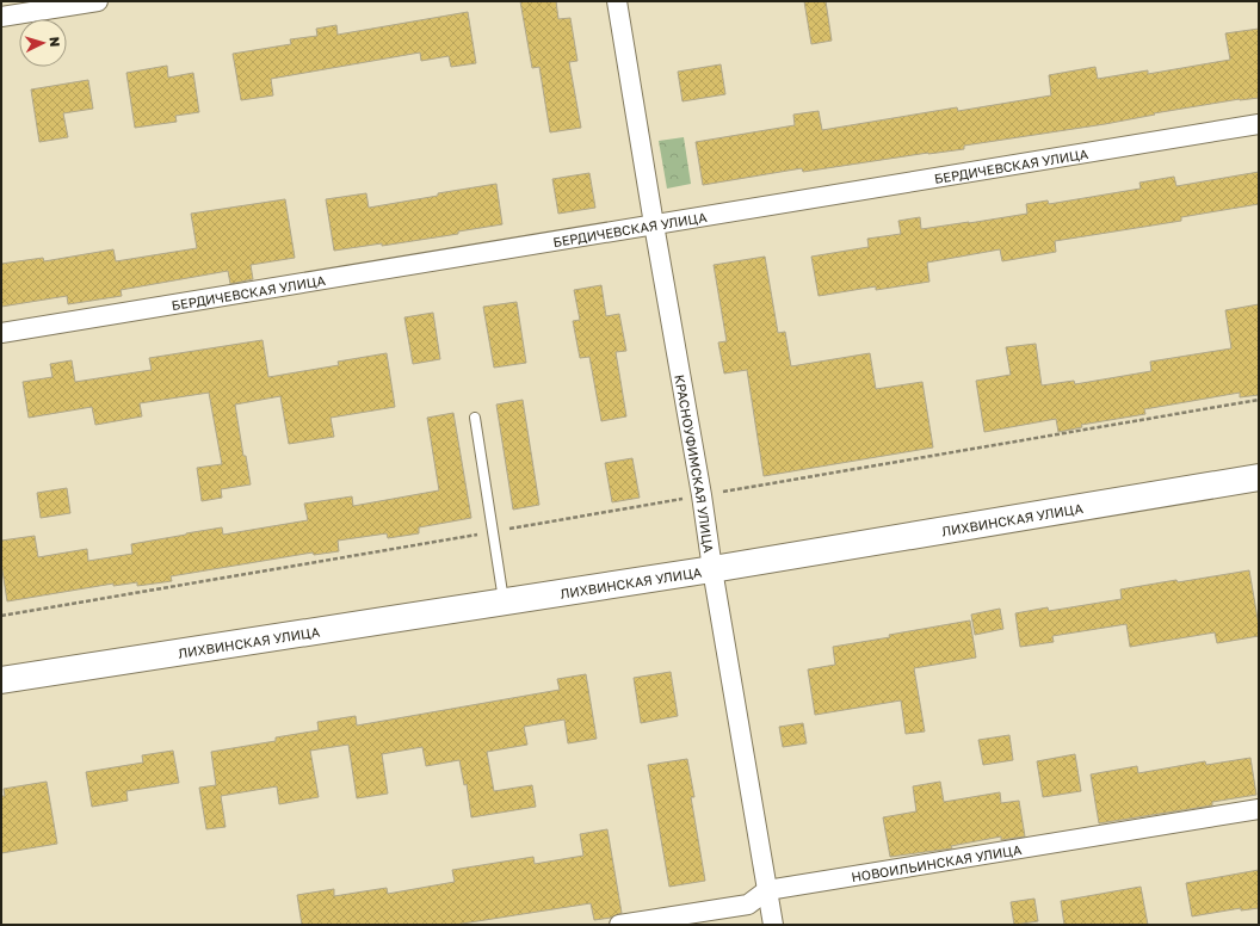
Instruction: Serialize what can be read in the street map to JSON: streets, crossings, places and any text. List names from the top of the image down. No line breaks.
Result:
{"streets":{"main road":["ЛИХВИНСКАЯ УЛИЦА"],"street":["БЕРДИЧЕВСКАЯ УЛИЦА","КРАСНОУФИМСКАЯ УЛИЦА","НОВОИЛЬИНСКАЯ УЛИЦА"]},"crossings":[["БЕРДИЧЕВСКАЯ УЛИЦА","КРАСНОУФИМСКАЯ УЛИЦА"],["КРАСНОУФИМСКАЯ УЛИЦА","ЛИХВИНСКАЯ УЛИЦА"],["КРАСНОУФИМСКАЯ УЛИЦА","НОВОИЛЬИНСКАЯ УЛИЦА"]],"north":"right"}
